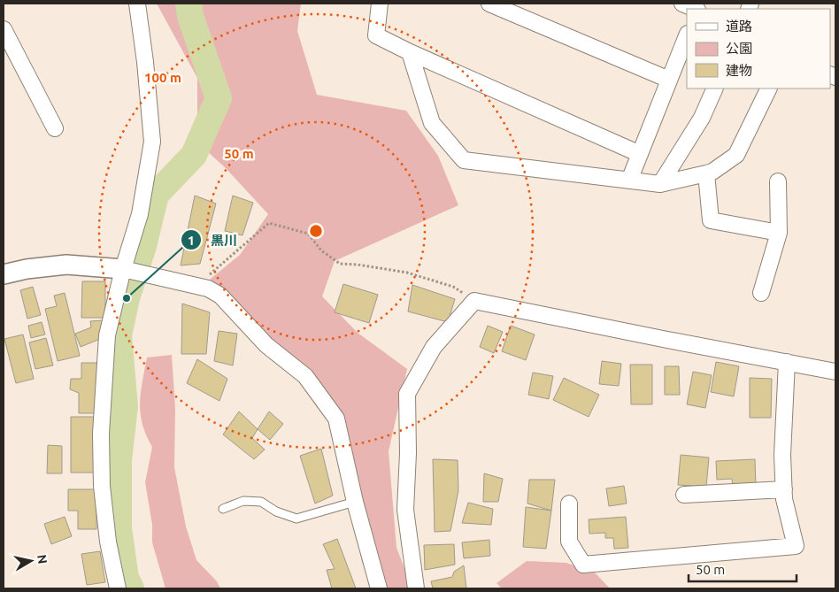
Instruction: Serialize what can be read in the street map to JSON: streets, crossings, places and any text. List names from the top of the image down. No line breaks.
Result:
{"places":["黒川"],"legend":["道路","公園","建物"],"scale_bar":"50 m","north":"right","rings":["100 m","50 m"]}
